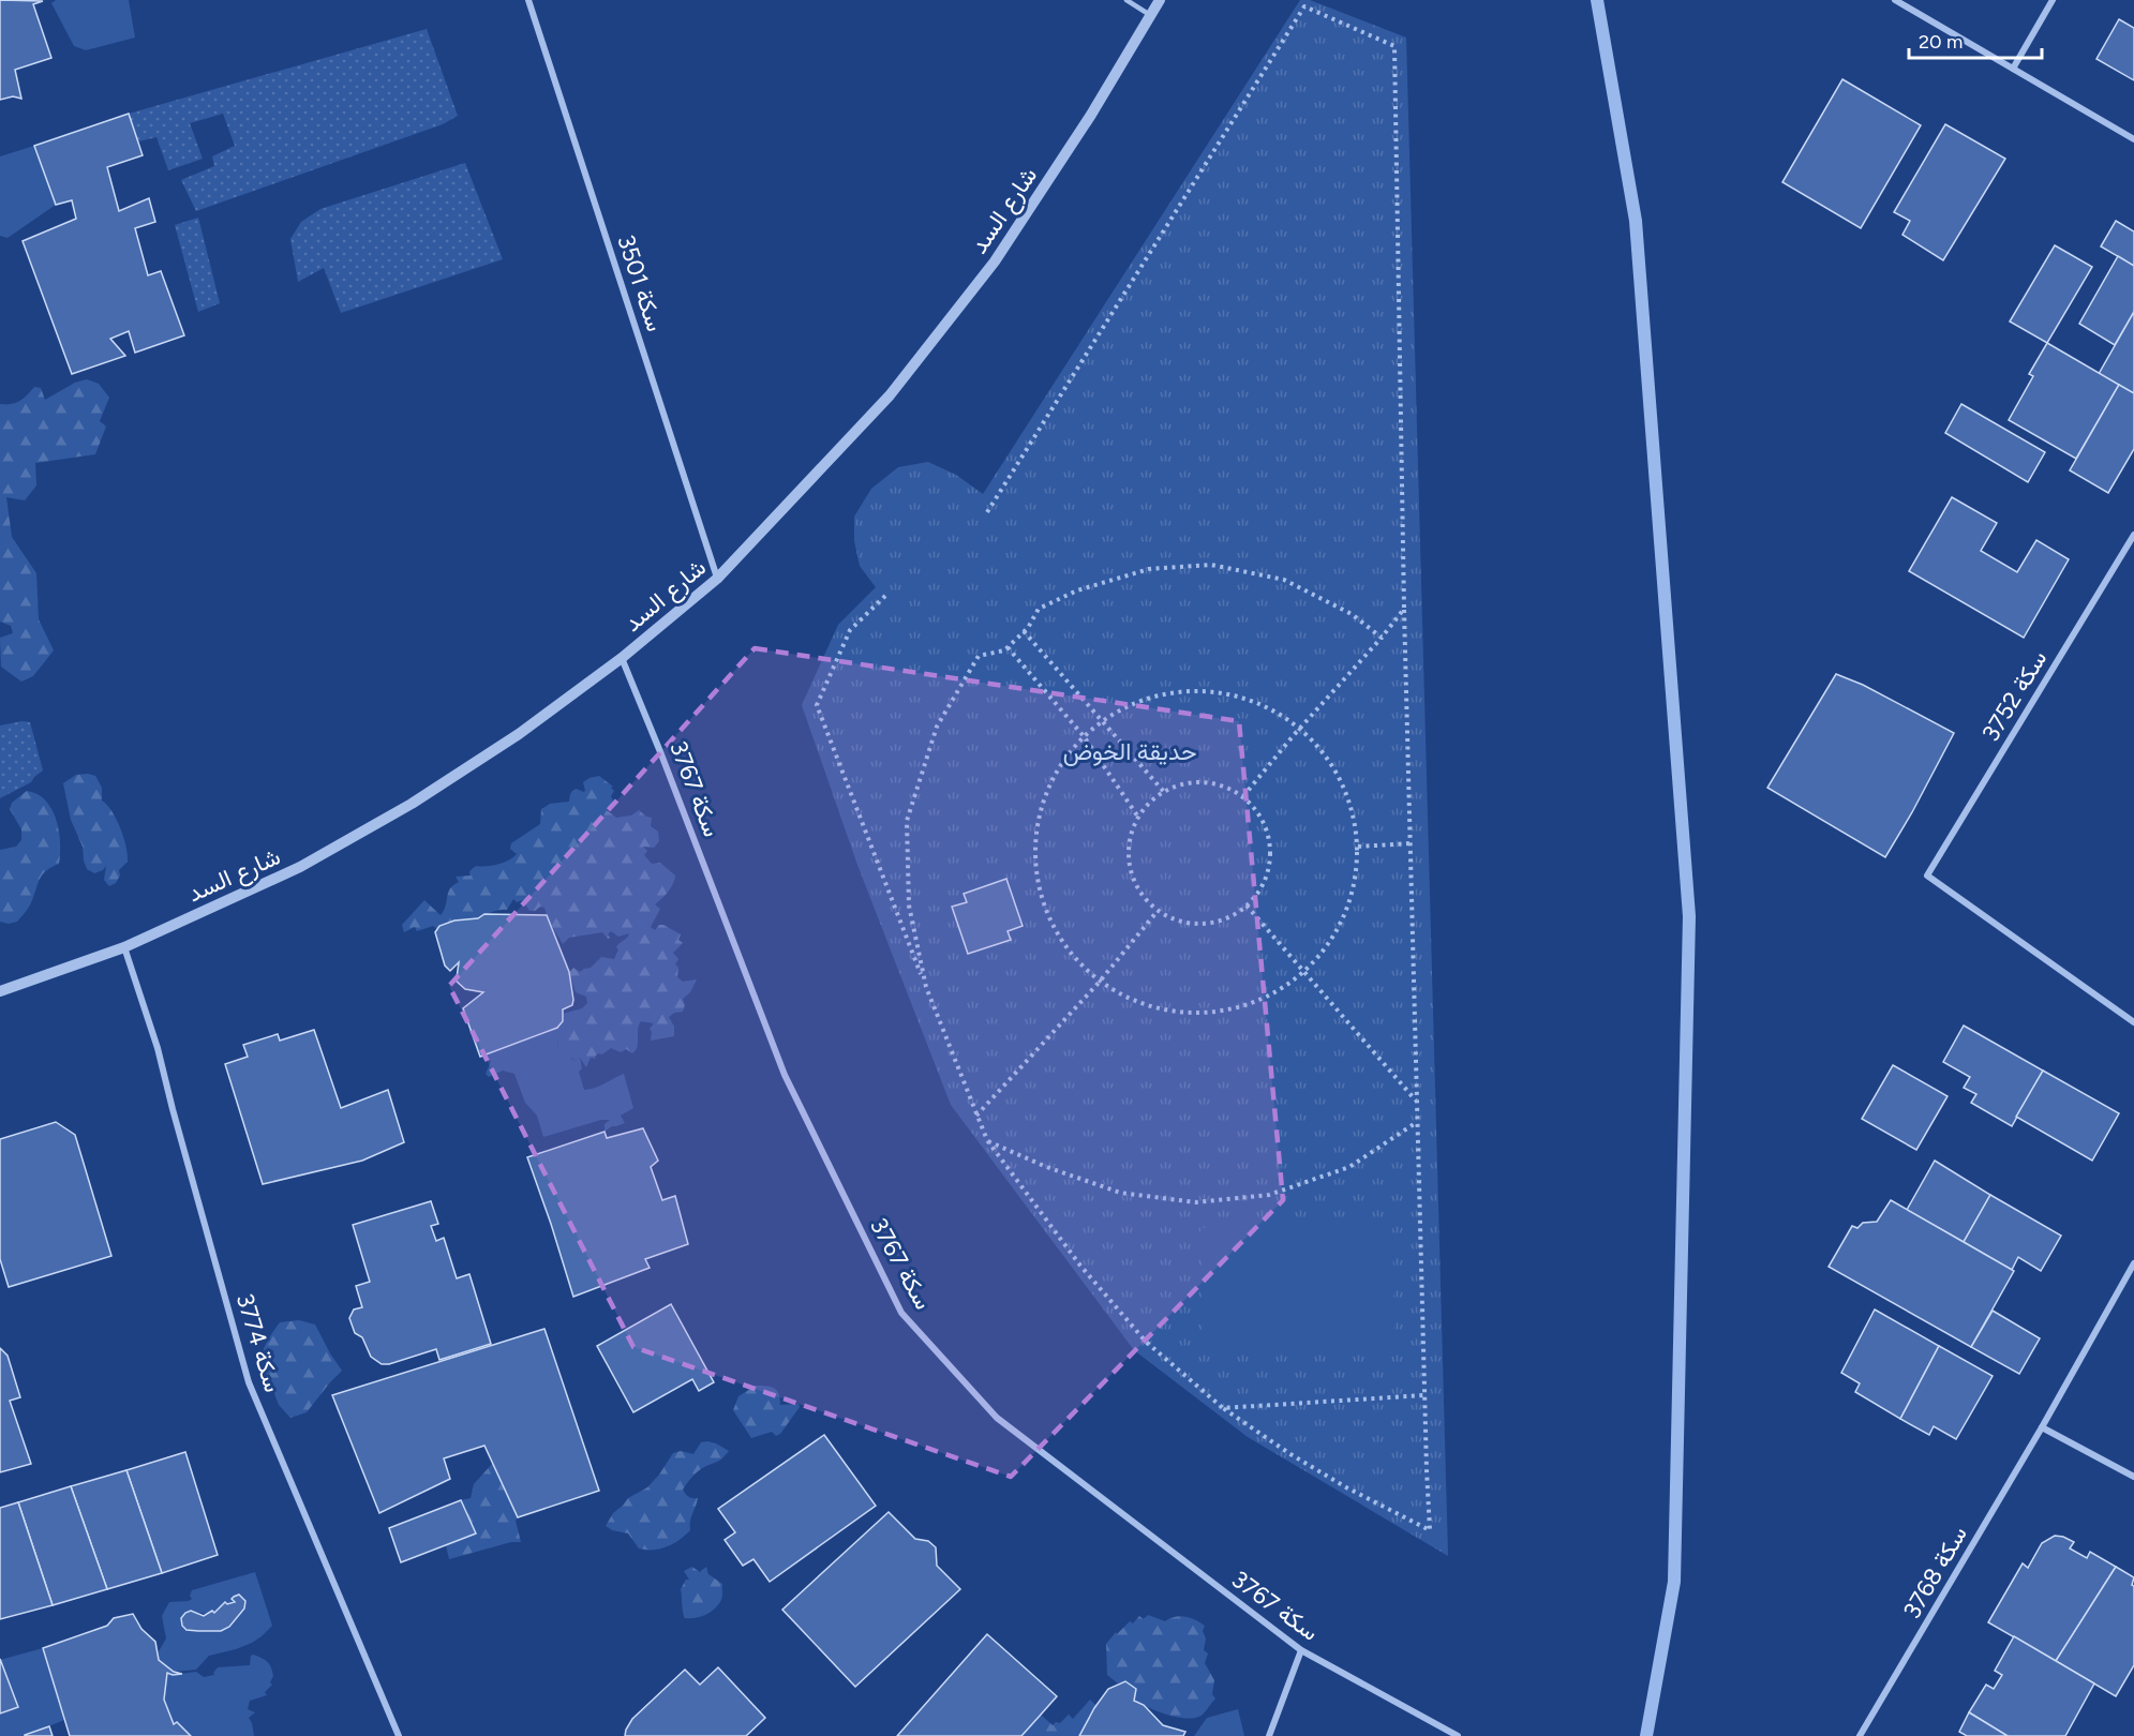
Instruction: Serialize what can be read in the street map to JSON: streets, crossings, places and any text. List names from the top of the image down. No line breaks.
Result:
{"streets":{"street":["شارع السد","سكة 3501","سكة 3752","سكة 3767","سكة 3774","سكة 3768"]},"crossings":[["شارع السد","سكة 3501"],["شارع السد","سكة 3767"],["شارع السد","سكة 3774"]],"parks":["حديقة الخوض"],"scale_bar":"20 m"}
